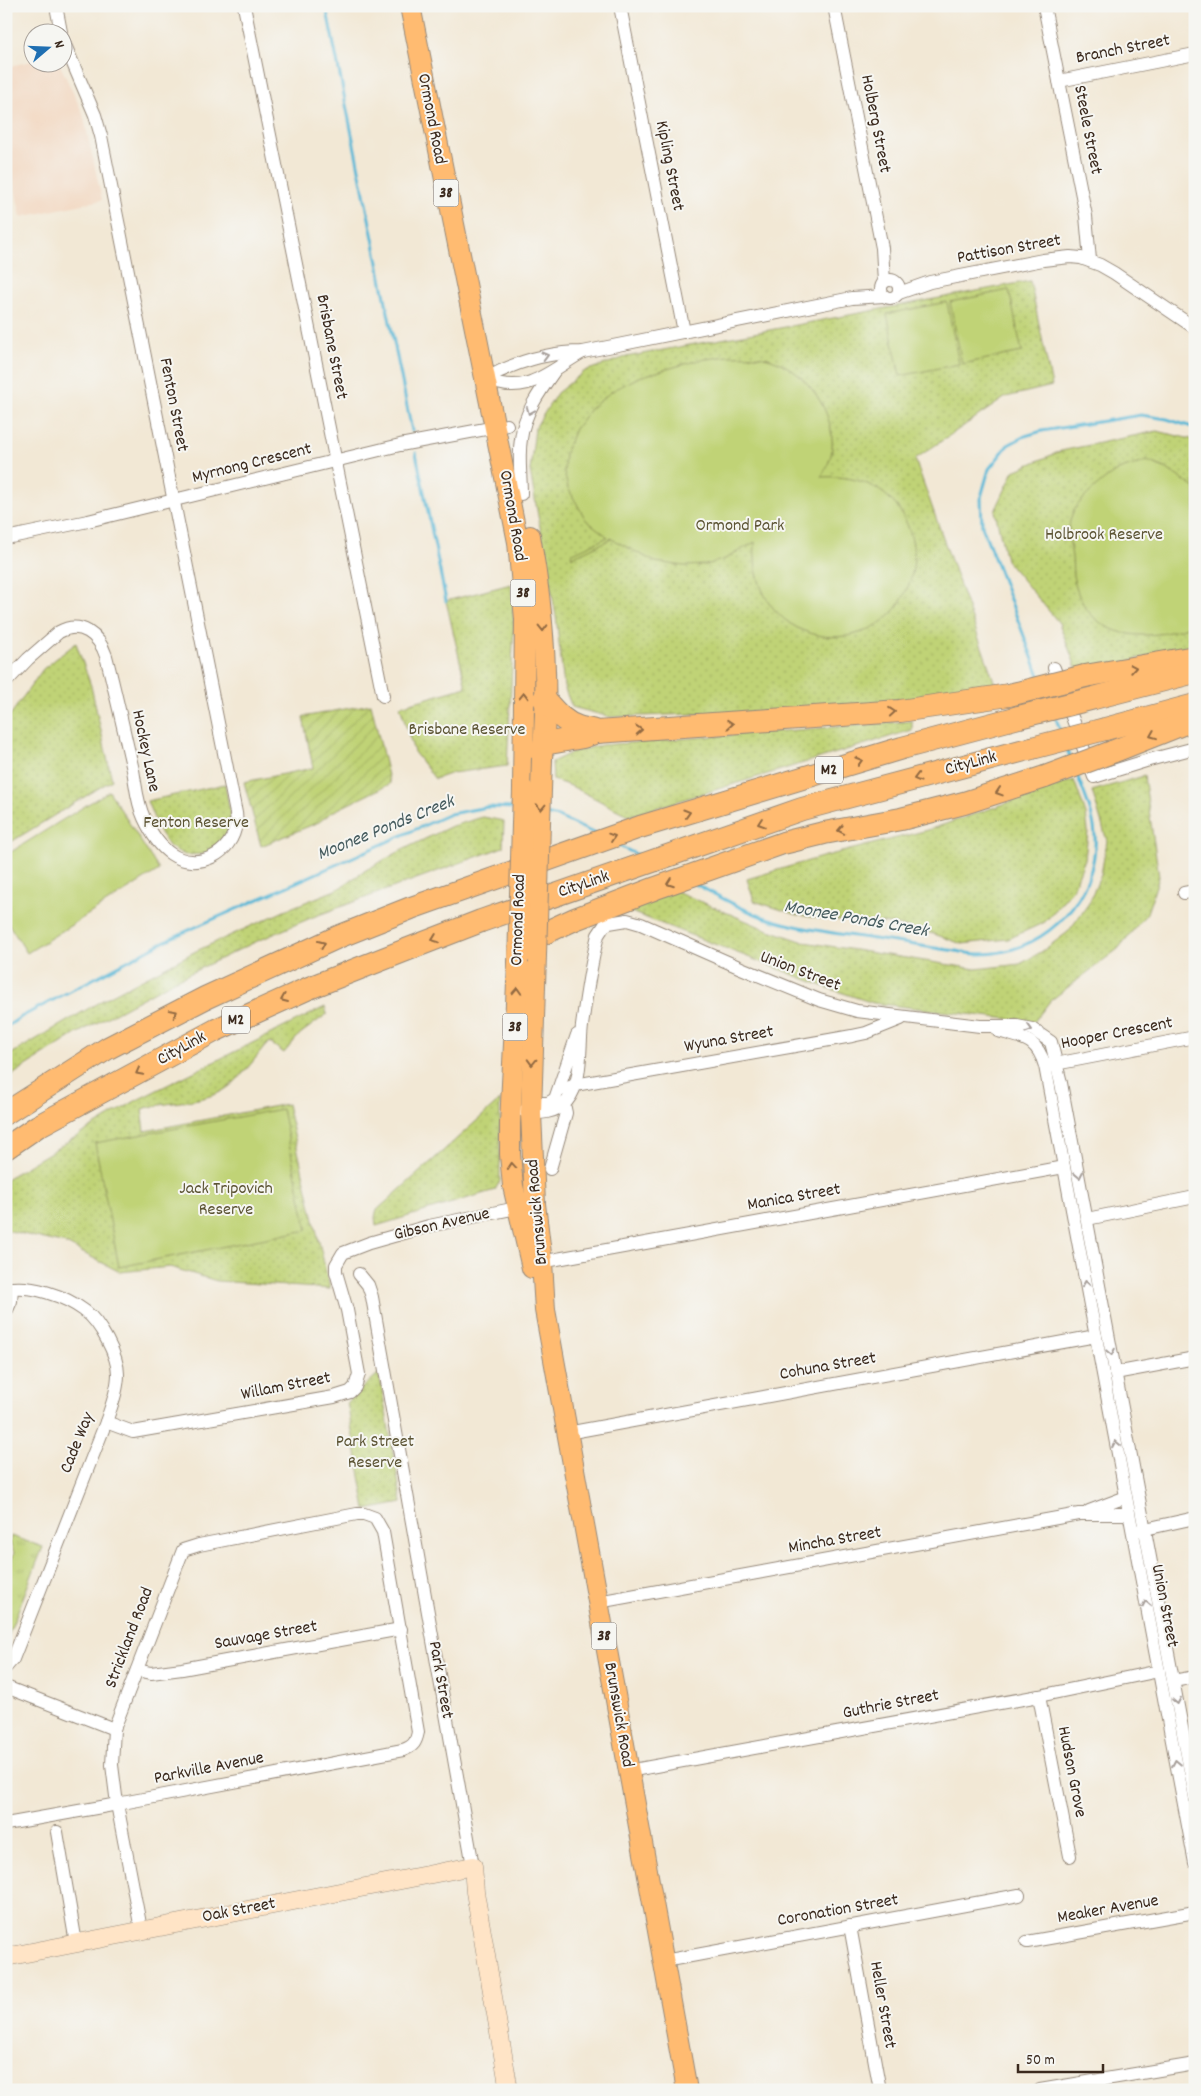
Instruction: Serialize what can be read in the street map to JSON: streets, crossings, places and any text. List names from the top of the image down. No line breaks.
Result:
{"streets":{"highway":["CityLink","M2"],"main road":["Ormond Road","38","Brunswick Road"],"street":["Branch Street","Holberg Street","Steele Street","Kipling Street","Pattison Street","Brisbane Street","Fenton Street","Myrnong Crescent","Hockey Lane","Union Street","Hooper Crescent","Wyuna Street","Manica Street","Gibson Avenue","Cohuna Street","Willam Street","Cade Way","Mincha Street","Sauvage Street","Strickland Road","Park Street","Guthrie Street","Parkville Avenue","Hudson Grove","Meaker Avenue","Oak Street","Coronation Street","Heller Street"]},"crossings":[["Branch Street","Steele Street"],["Ormond Road","Pattison Street"],["Ormond Road","Myrnong Crescent"],["Ormond Road","Brunswick Road"],["Holberg Street","Pattison Street"],["Steele Street","Pattison Street"],["Kipling Street","Pattison Street"],["Brisbane Street","Myrnong Crescent"],["Fenton Street","Myrnong Crescent"],["Fenton Street","Hockey Lane"],["Union Street","Hooper Crescent"],["Union Street","Wyuna Street"],["Union Street","Manica Street"],["Union Street","Brunswick Road"],["Union Street","Cohuna Street"],["Union Street","Mincha Street"],["Union Street","Guthrie Street"],["Wyuna Street","Brunswick Road"],["Manica Street","Brunswick Road"],["Brunswick Road","Gibson Avenue"],["Brunswick Road","Cohuna Street"],["Brunswick Road","Mincha Street"],["Brunswick Road","Guthrie Street"],["Brunswick Road","Coronation Street"],["Gibson Avenue","Willam Street"],["Willam Street","Cade Way"],["Sauvage Street","Strickland Road"],["Sauvage Street","Park Street"],["Strickland Road","Park Street"],["Strickland Road","Parkville Avenue"],["Strickland Road","Oak Street"],["Park Street","Parkville Avenue"],["Park Street","Oak Street"],["Guthrie Street","Hudson Grove"],["Coronation Street","Heller Street"]],"water":["Moonee Ponds Creek"],"parks":["Ormond Park","Holbrook Reserve","Brisbane Reserve","Fenton Reserve","Jack Tripovich Reserve","Park Street Reserve"],"scale_bar":"50 m","north":"right"}
